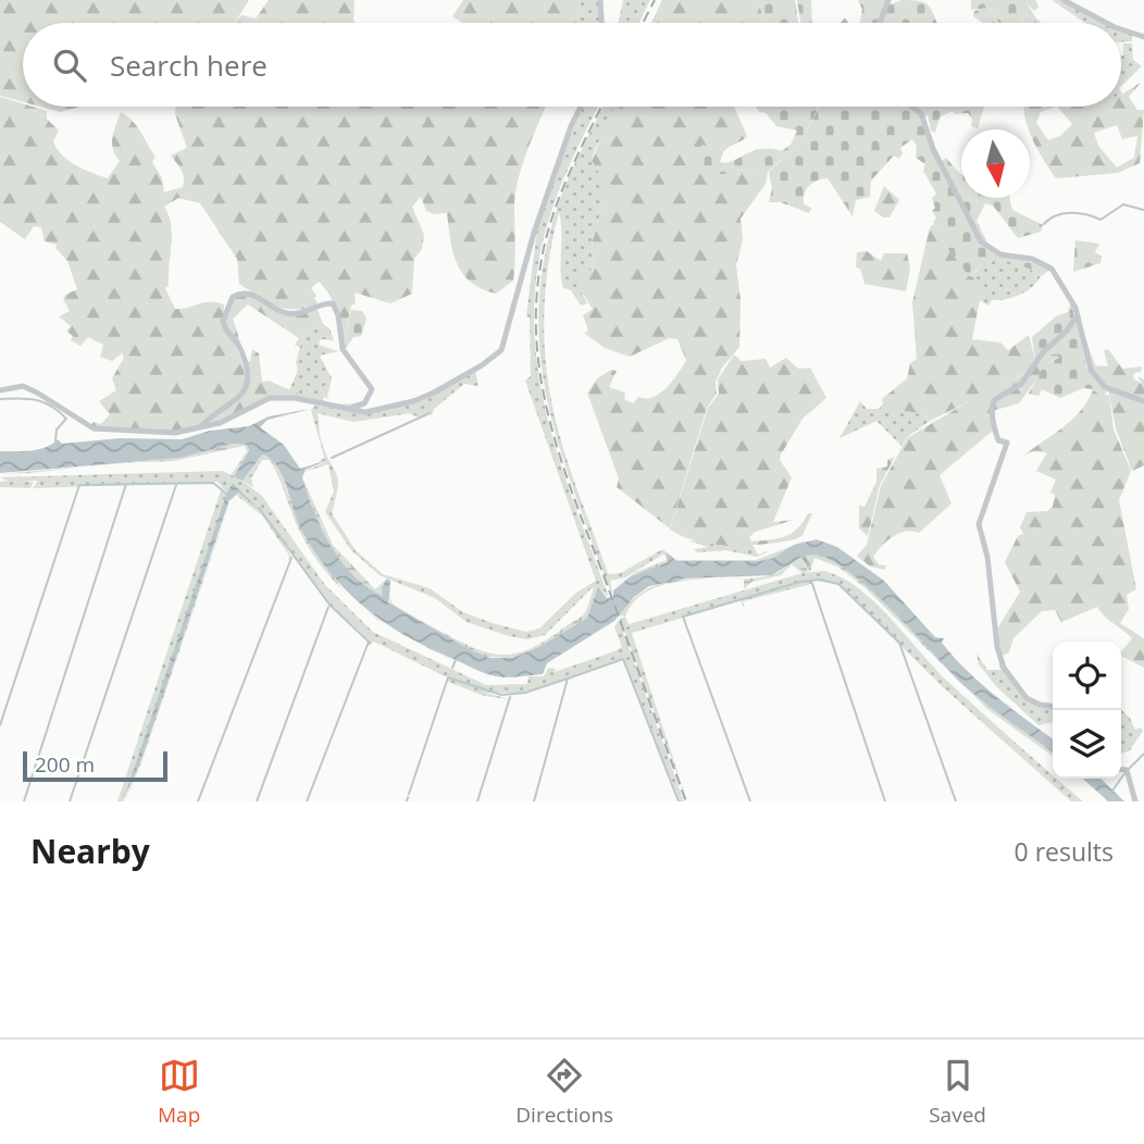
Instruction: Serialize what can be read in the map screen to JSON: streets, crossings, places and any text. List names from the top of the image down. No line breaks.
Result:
{"scale_bar":"200 m","north":"bottom","page":{"search":"Search here","scale":"200 m","heading":["Nearby","0 results"],"nav":["Map","Directions","Saved"]}}
